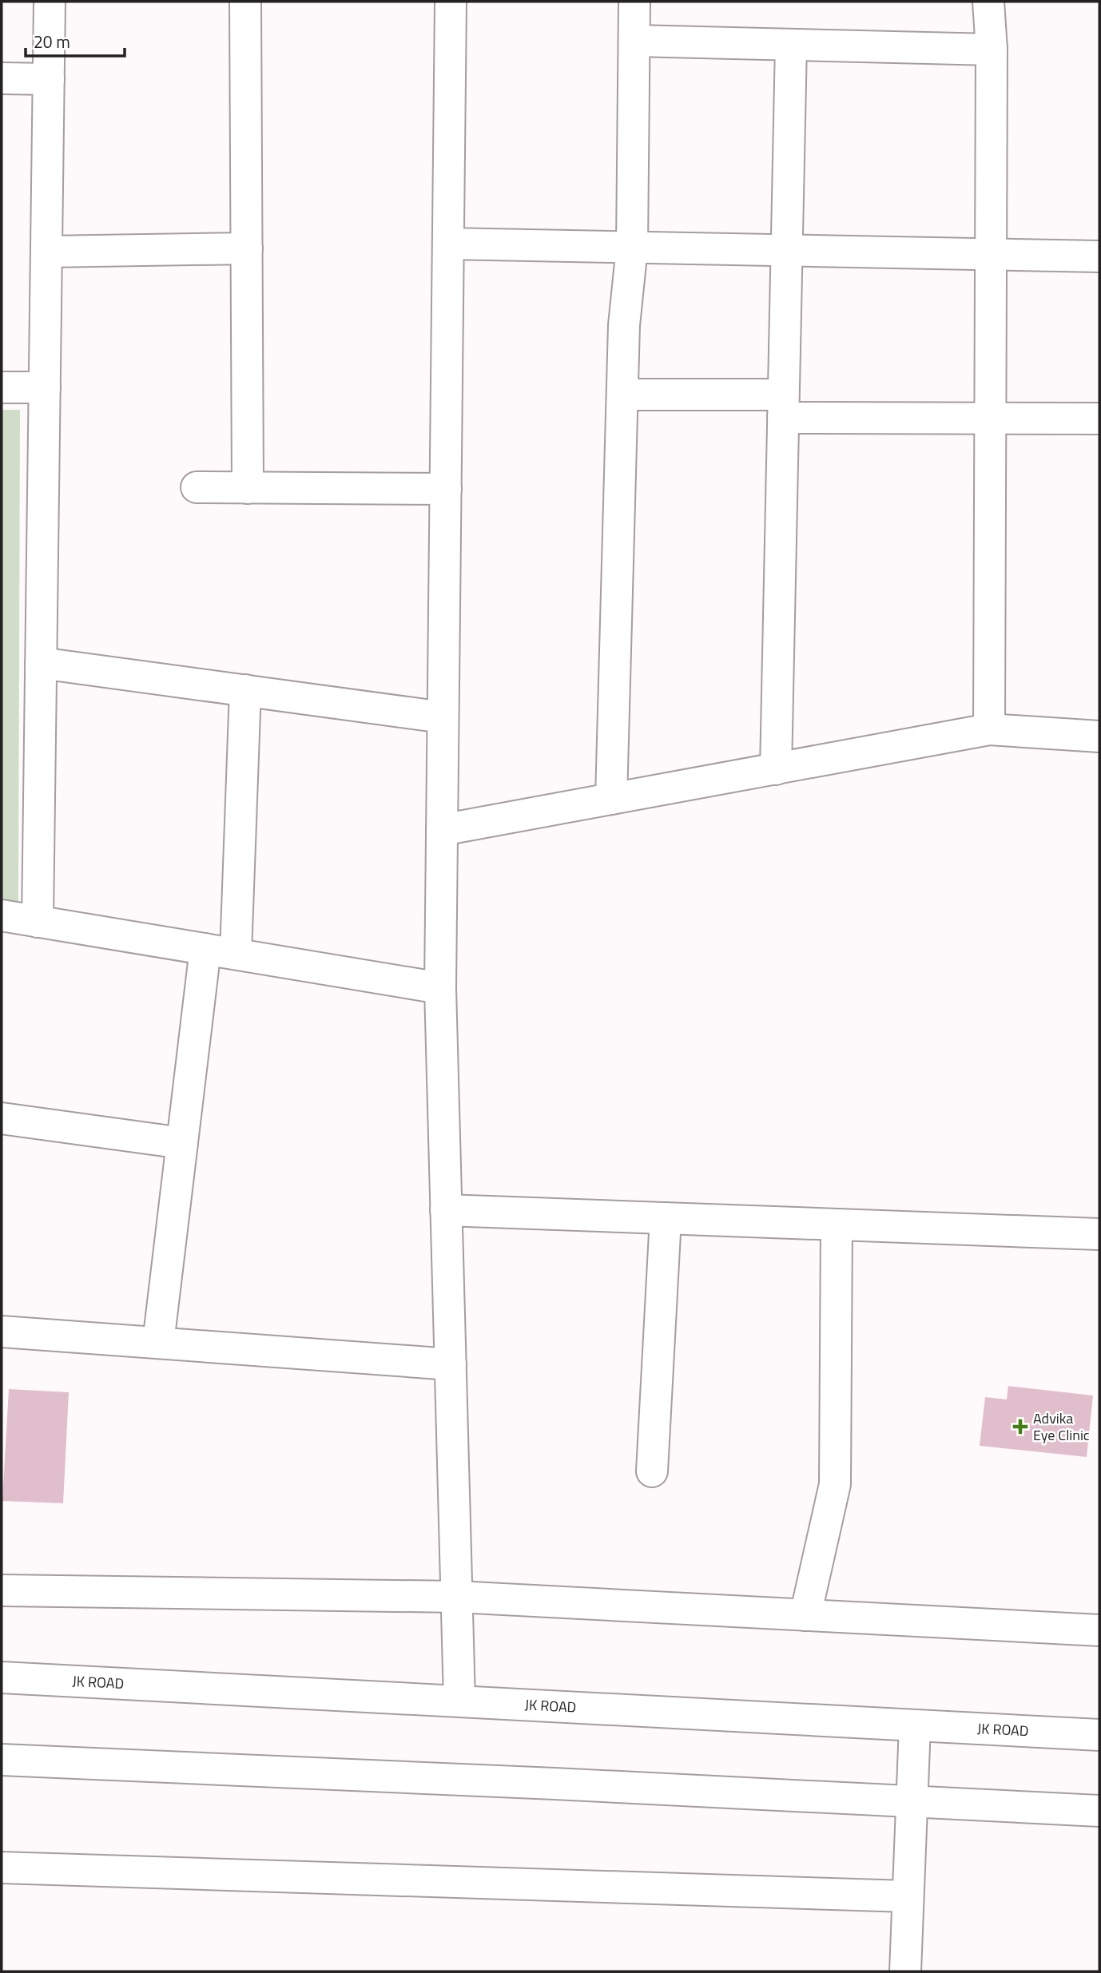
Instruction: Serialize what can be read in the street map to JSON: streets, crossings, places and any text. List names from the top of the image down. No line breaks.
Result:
{"streets":{"street":["JK ROAD"]},"places":{"health":["Advika Eye Clinic"]},"scale_bar":"20 m"}
